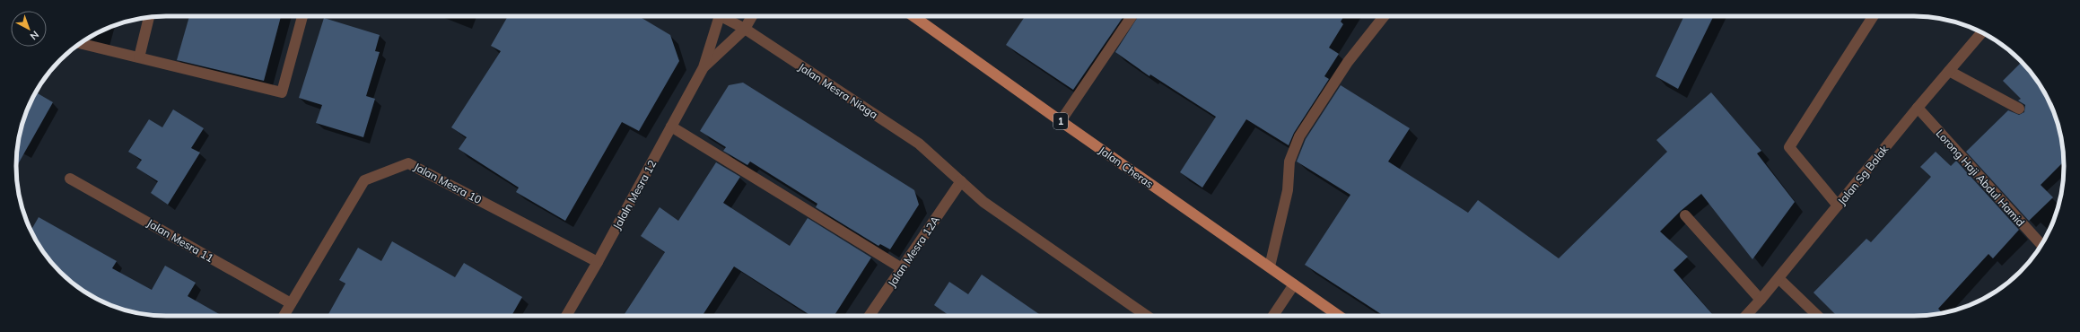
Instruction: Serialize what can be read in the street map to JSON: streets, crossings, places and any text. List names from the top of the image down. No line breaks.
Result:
{"streets":{"main road":["1","Jalan Cheras"],"street":["Jalan Mesra Niaga","Jalan Sg Balak","Lorong Haji Abdul Hamid","Jalan Mesra 10","Jalaln Mesra 12","Jalan Mesra 11","Jalan Mesra 12A"]},"crossings":[["Jalan Mesra Niaga","Jalan Mesra 12A"],["Jalan Sg Balak","Lorong Haji Abdul Hamid"],["Jalan Mesra 10","Jalaln Mesra 12"],["Jalan Mesra 10","Jalan Mesra 11"]],"north":"bottom right"}
